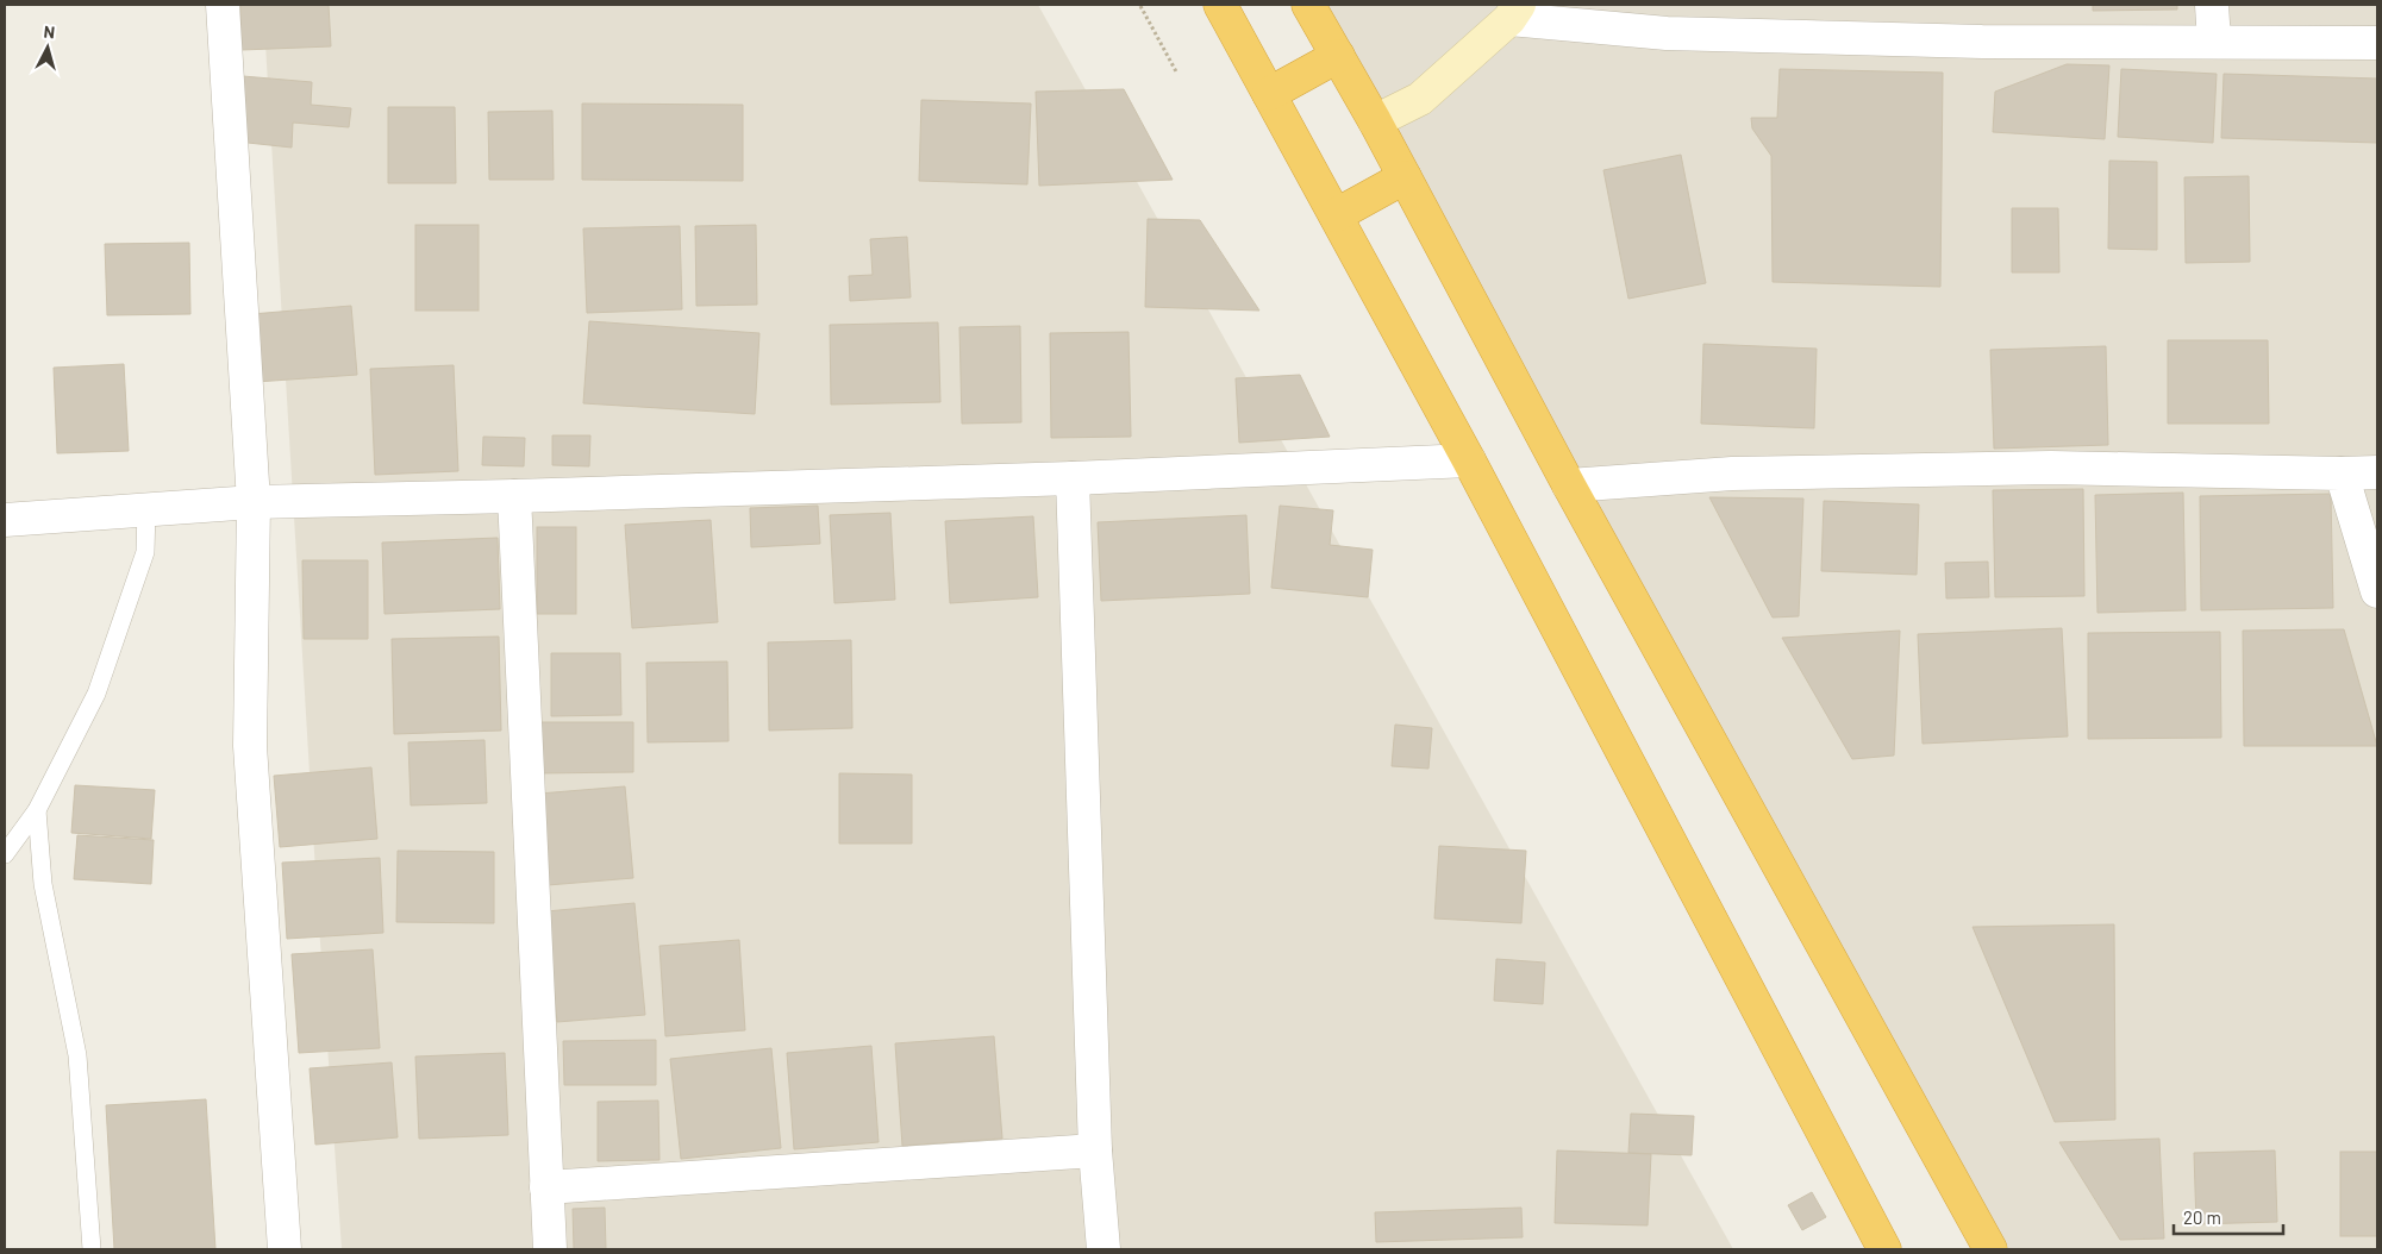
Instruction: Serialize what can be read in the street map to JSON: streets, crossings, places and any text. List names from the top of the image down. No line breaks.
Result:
{"scale_bar":"20 m","north":"top"}
